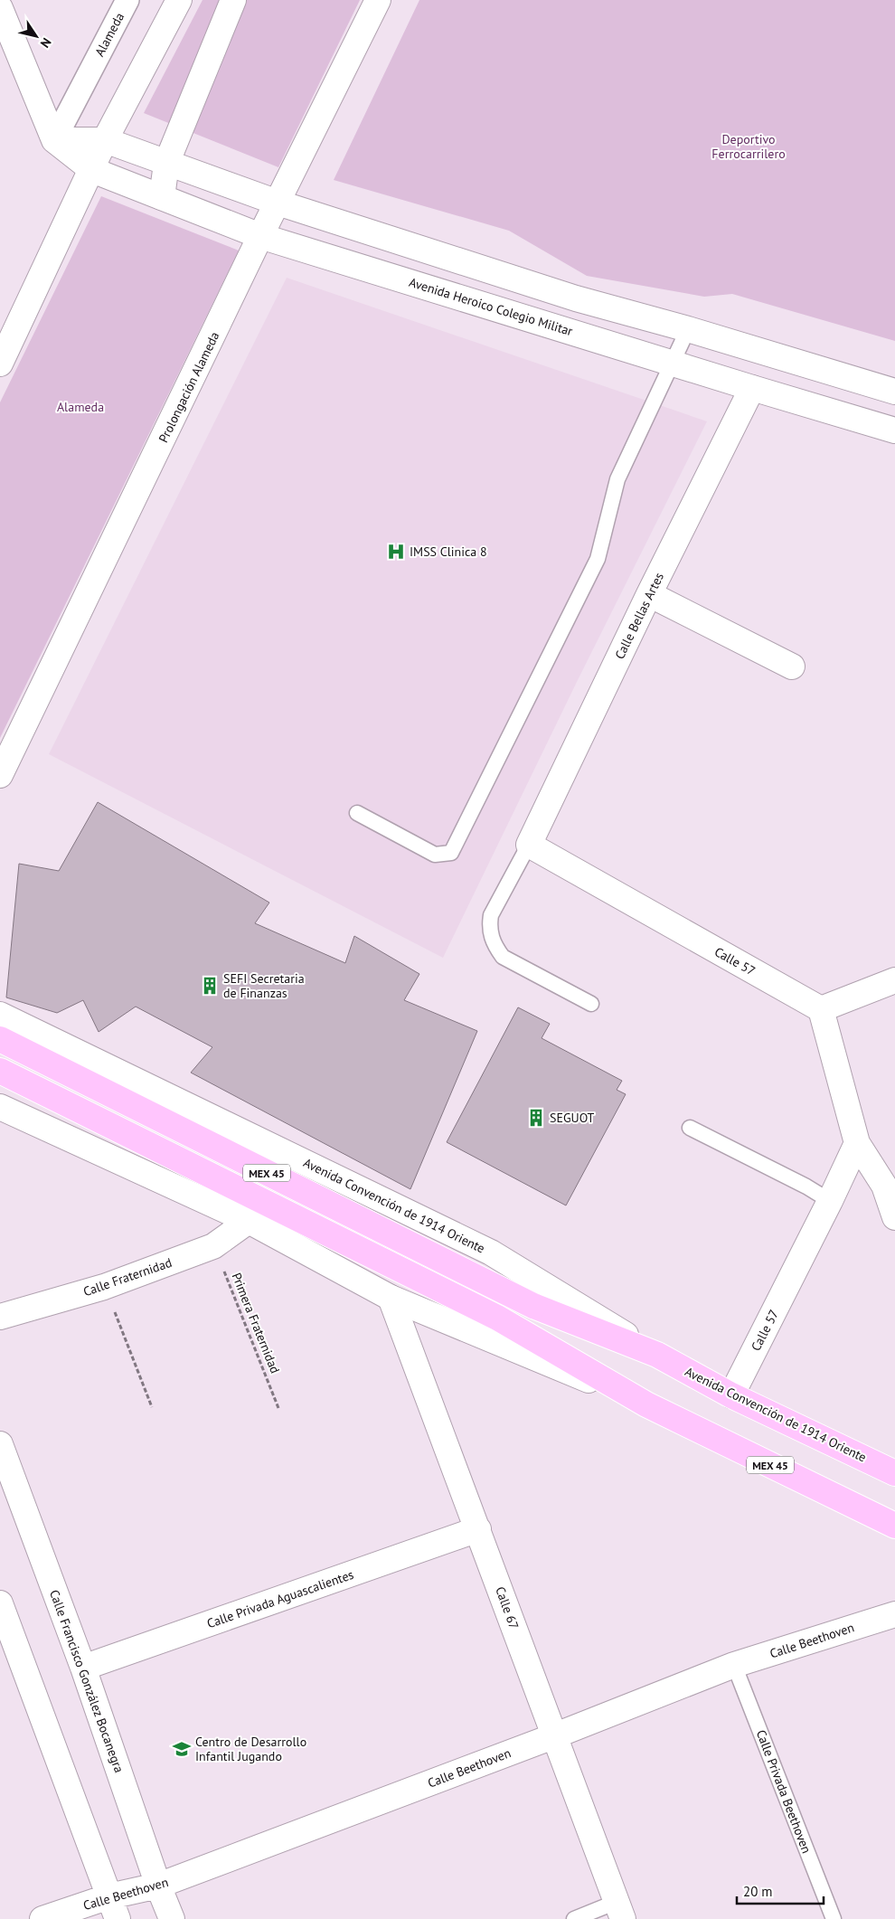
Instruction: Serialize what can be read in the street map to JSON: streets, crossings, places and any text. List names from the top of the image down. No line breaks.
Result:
{"streets":{"main road":["MEX 45","Avenida Convención de 1914 Oriente"],"street":["Alameda","Avenida Heroico Colegio Militar","Prolongación Alameda","Calle Bellas Artes","Calle 57","Calle Fraternidad","Calle Privada Aguascalientes","Calle 67","Calle Beethoven","Calle Francisco González Bocanegra"],"lane":["Calle Privada Beethoven"],"path":["Primera Fraternidad"]},"crossings":[["Alameda","Avenida Heroico Colegio Militar"],["Avenida Heroico Colegio Militar","Prolongación Alameda"],["Avenida Heroico Colegio Militar","Calle Bellas Artes"],["Calle Bellas Artes","Calle 57"],["Calle 57","Avenida Convención de 1914 Oriente"],["Calle Fraternidad","Primera Fraternidad"],["Calle Privada Aguascalientes","Calle 67"],["Calle Privada Aguascalientes","Calle Francisco González Bocanegra"],["Calle 67","Calle Beethoven"],["Calle Beethoven","Calle Francisco González Bocanegra"],["Calle Beethoven","Calle Privada Beethoven"]],"parks":["Deportivo Ferrocarrilero","Alameda"],"places":{"hospital":["IMSS Clinica 8"],"building":["SEFI Secretaria de Finanzas","SEGUOT"],"school or university":["Centro de Desarrollo Infantil Jugando"]},"scale_bar":"20 m","north":"bottom right"}
